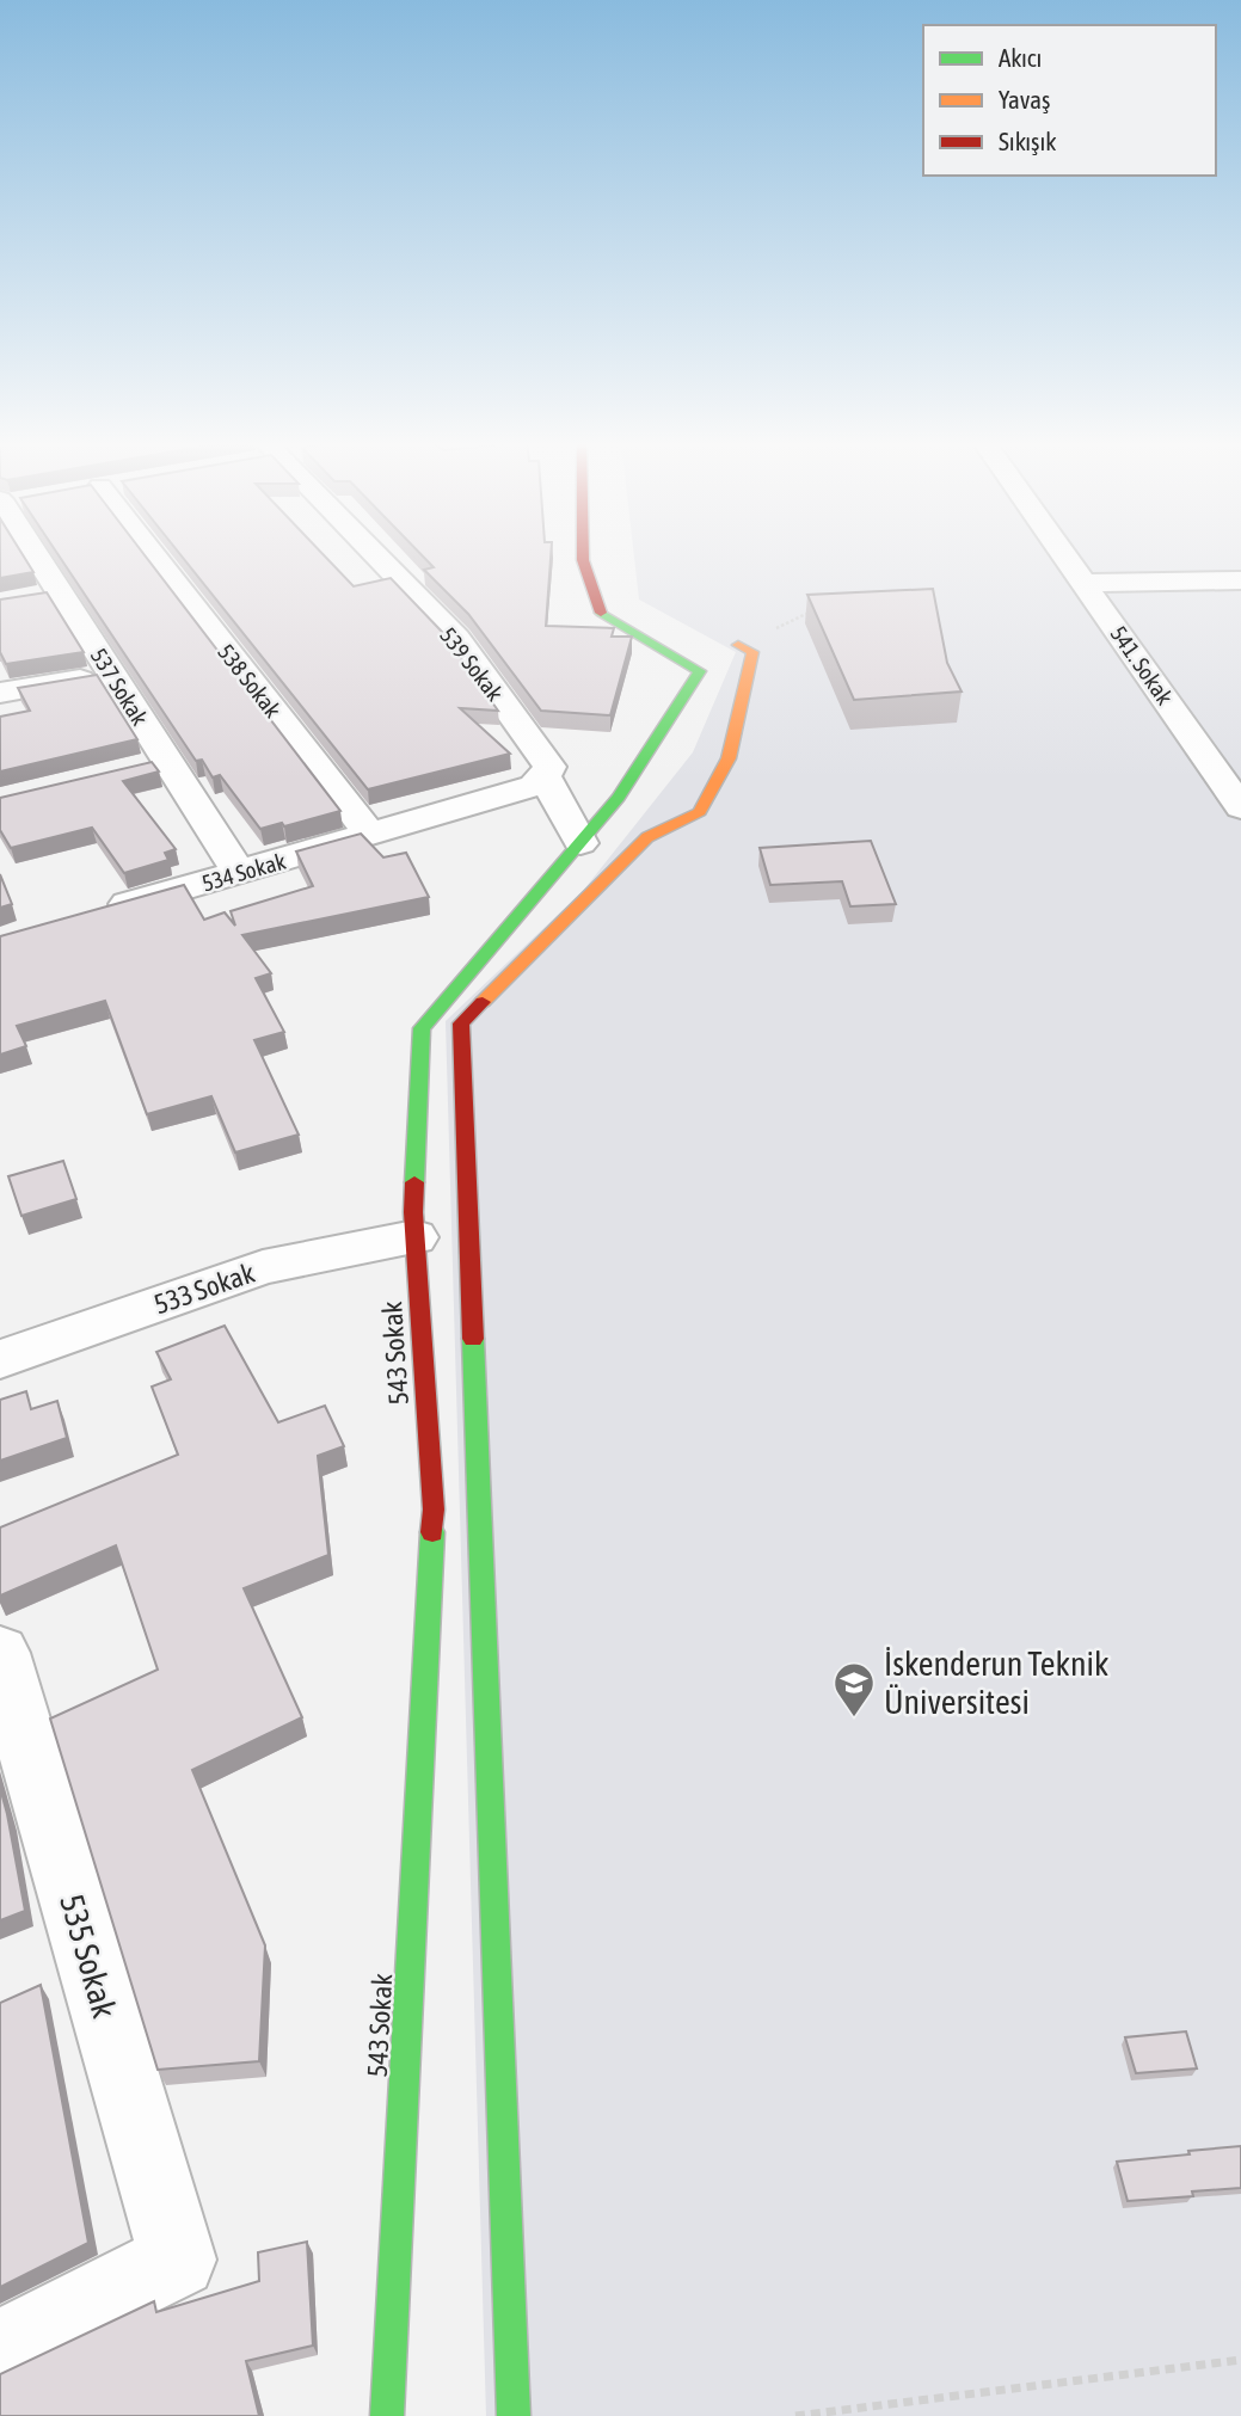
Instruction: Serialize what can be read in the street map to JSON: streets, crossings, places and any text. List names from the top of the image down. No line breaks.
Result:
{"streets":{"street":["539 Sokak","541. Sokak","538 Sokak","537 Sokak","534 Sokak","533 Sokak","543 Sokak","535 Sokak"]},"crossings":[["539 Sokak","534 Sokak"],["538 Sokak","534 Sokak"],["537 Sokak","534 Sokak"],["533 Sokak","543 Sokak"]],"places":{"school or university":["İskenderun Teknik Üniversitesi"]},"legend":["Akıcı","Yavaş","Sıkışık"]}
